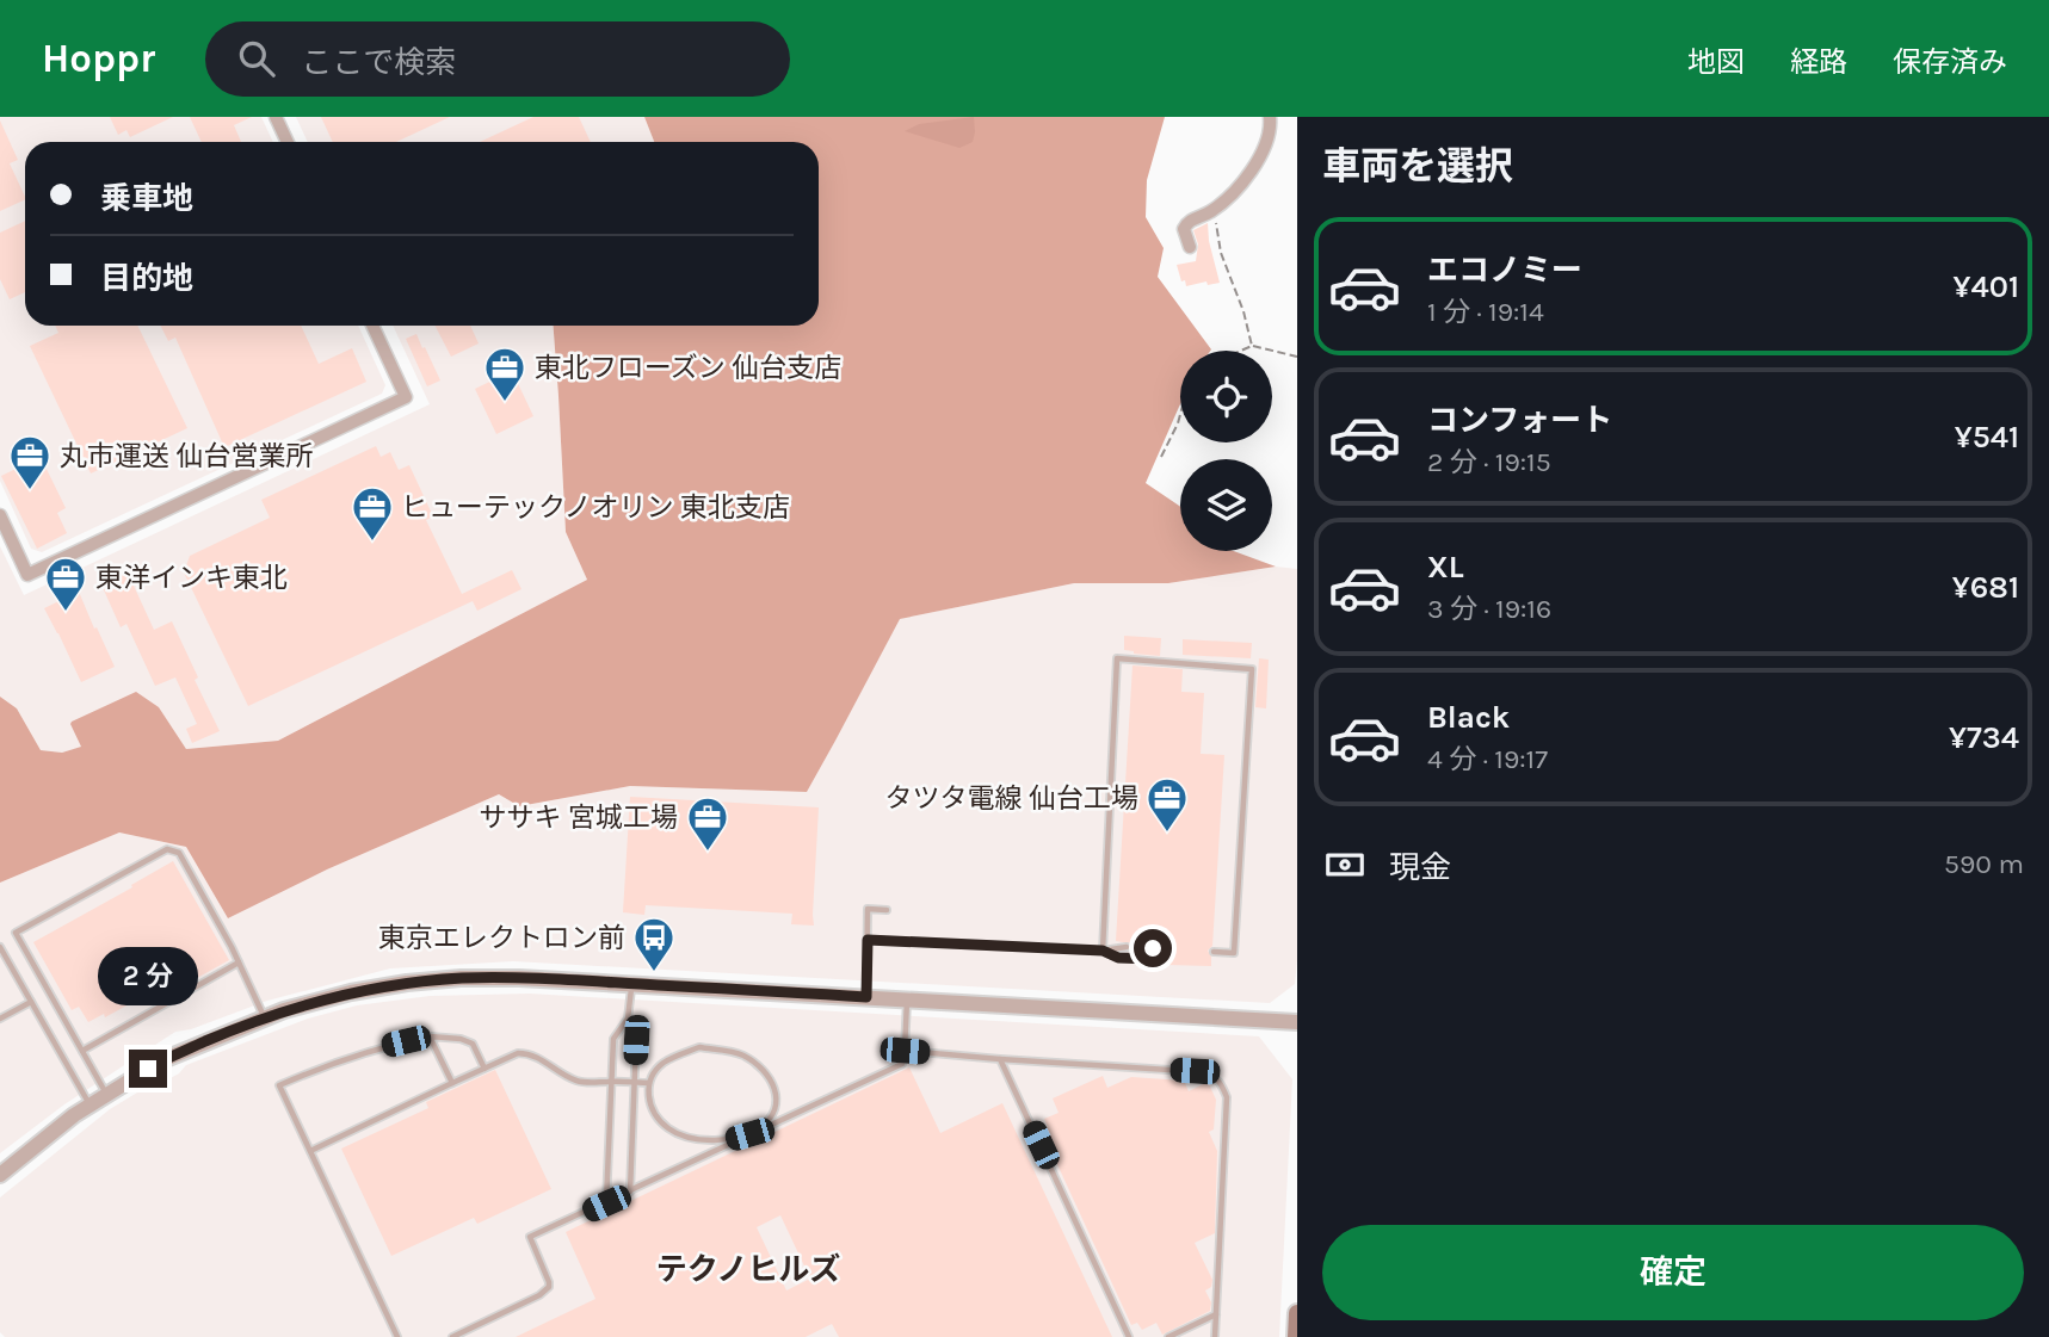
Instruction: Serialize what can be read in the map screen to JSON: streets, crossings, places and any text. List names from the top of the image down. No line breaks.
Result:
{"districts":["テクノヒルズ"],"places":{"office":["東北フローズン 仙台支店","丸市運送 仙台営業所","ヒューテックノオリン 東北支店","東洋インキ東北","タツタ電線 仙台工場","ササキ 宮城工場"],"bus stop":["東京エレクトロン前"]},"page":{"header":"Hoppr","search":"ここで検索","nav":["地図","経路","保存済み"],"heading":"車両を選択","banner":["乗車地","目的地"],"list":[{"name":"エコノミー","note":"1 分 · 19:14","value":"¥401"},{"name":"コンフォート","note":"2 分 · 19:15","value":"¥541"},{"name":"XL","note":"3 分 · 19:16","value":"¥681"},{"name":"Black","note":"4 分 · 19:17","value":"¥734"}],"pay":["現金","590 m"],"bubble":"2 分","buttons":"確定"}}
